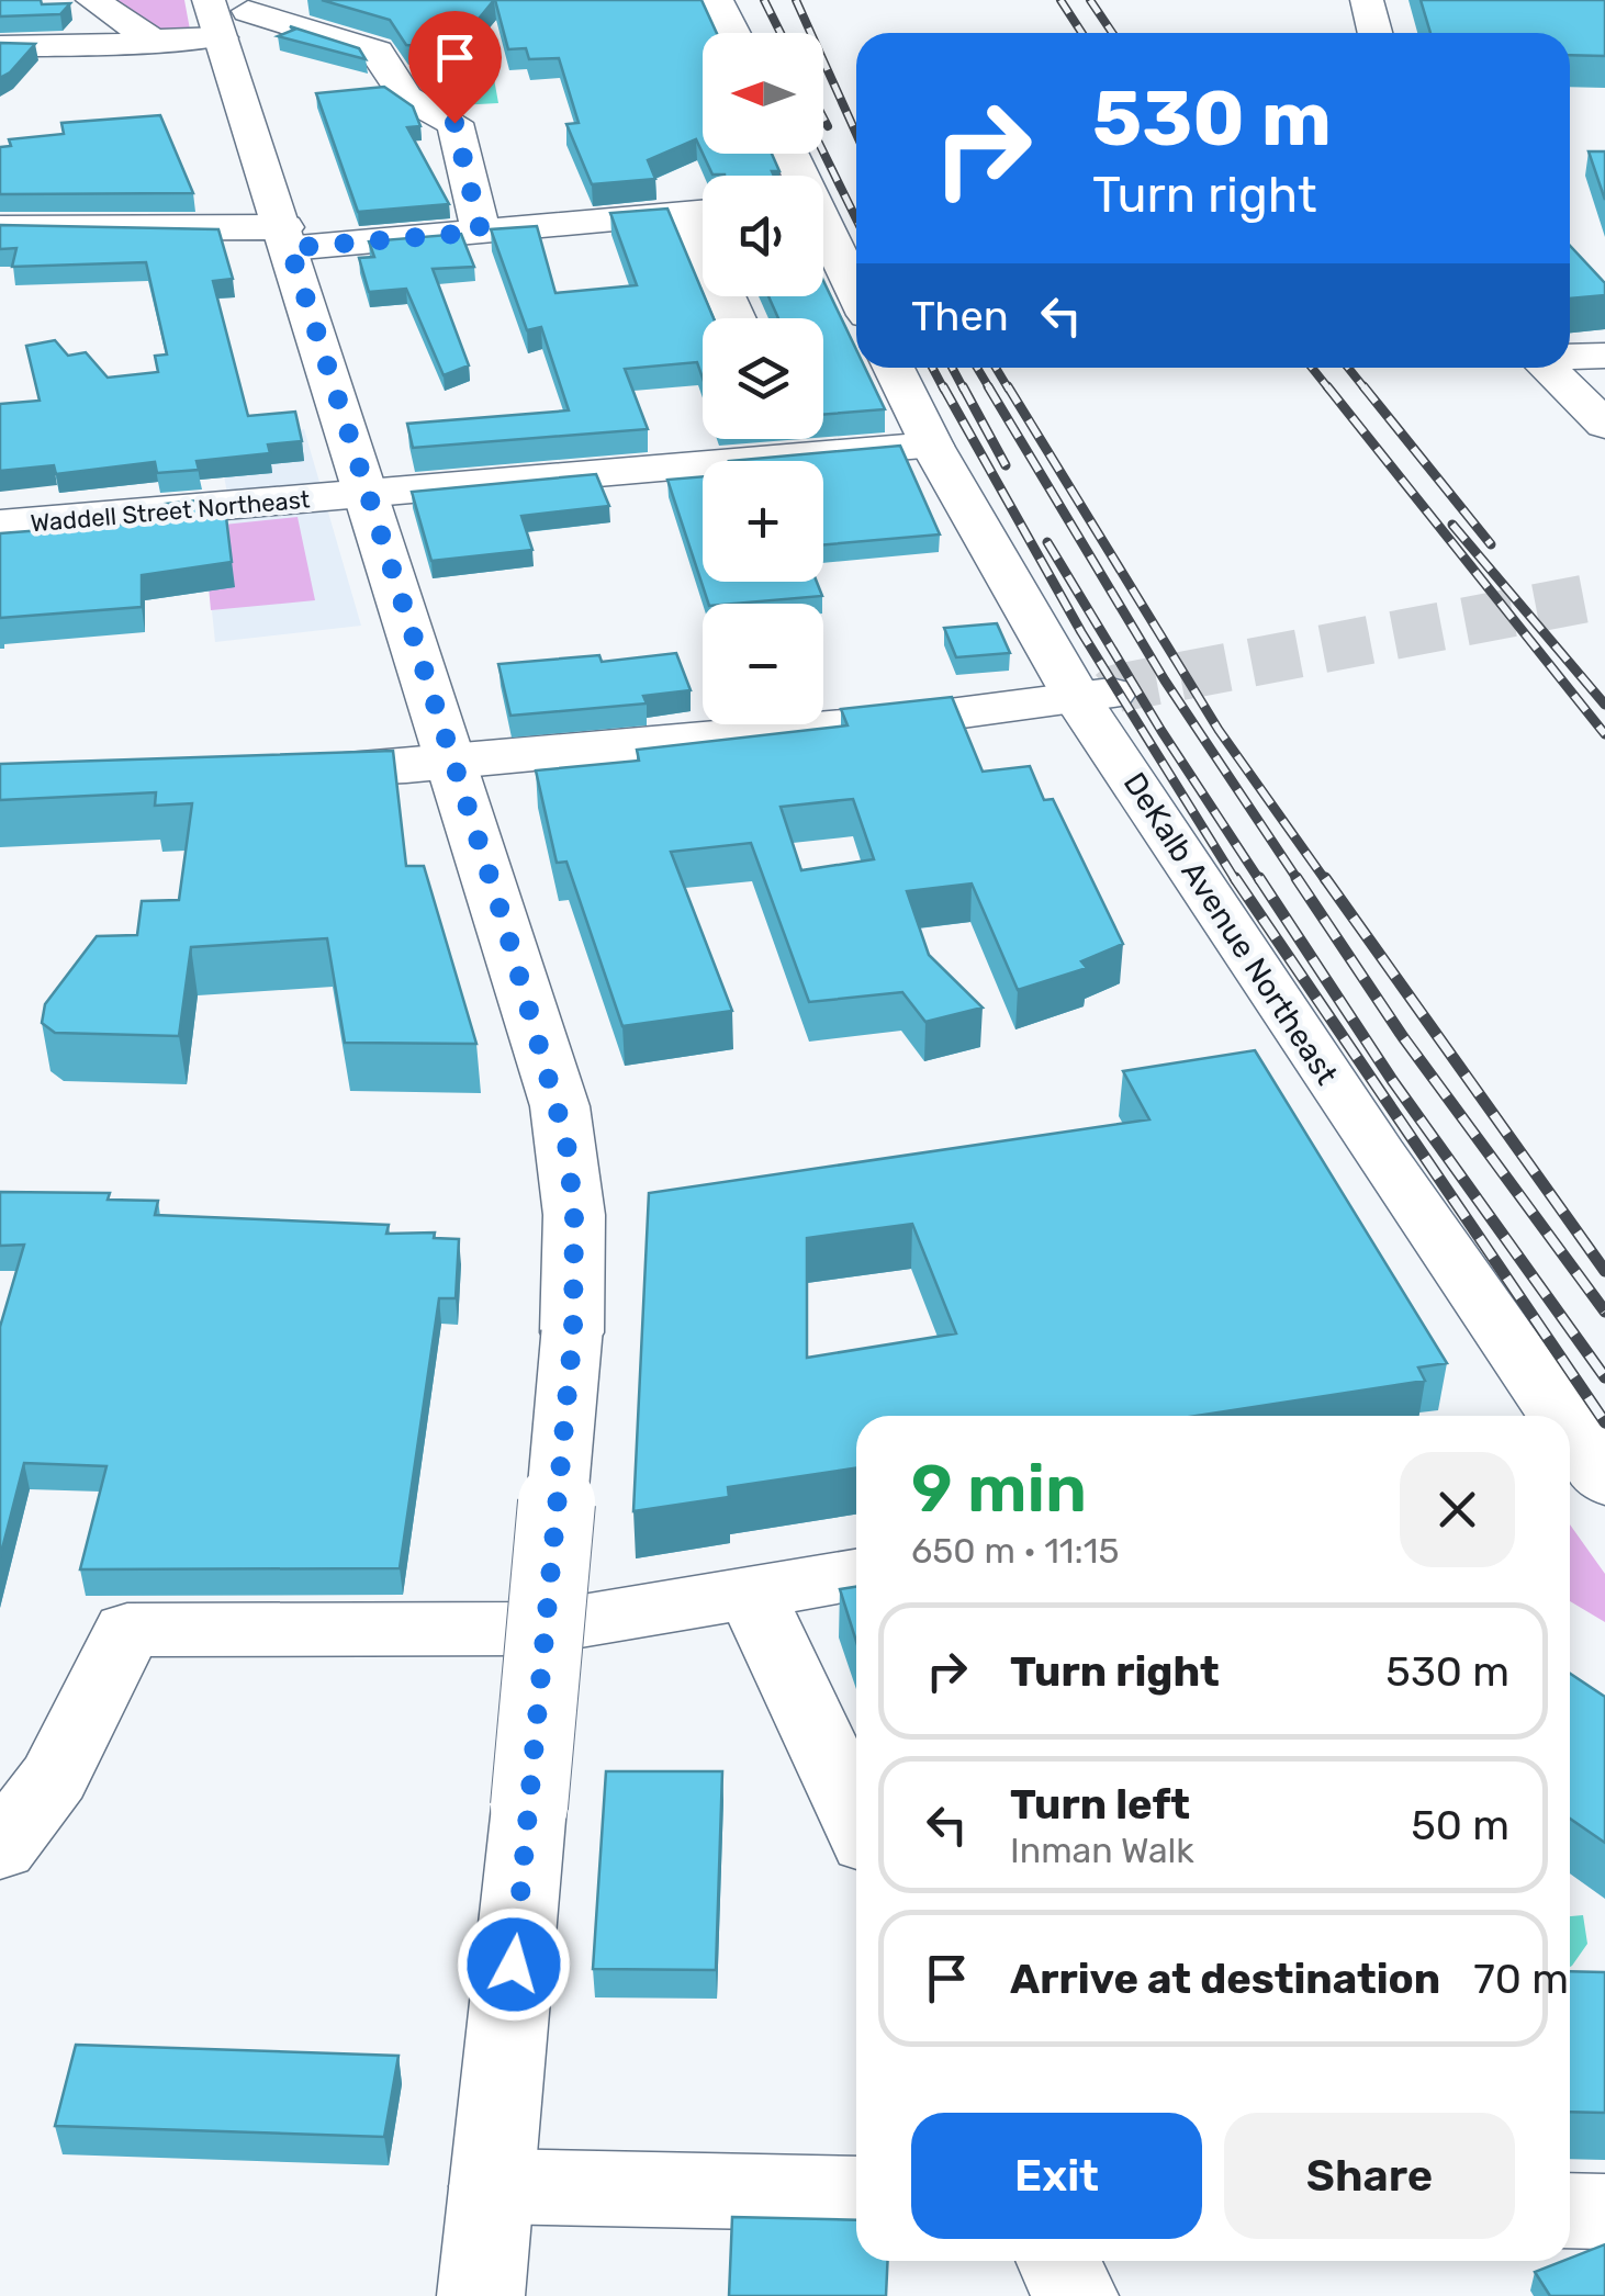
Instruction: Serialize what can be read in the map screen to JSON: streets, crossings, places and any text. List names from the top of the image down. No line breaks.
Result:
{"streets":{"main road":["Waddell Street Northeast","DeKalb Avenue Northeast"]},"crossings":[["Waddell Street Northeast","DeKalb Avenue Northeast"]],"north":"left","page":{"map_buttons":["+","−"],"turn":["530 m","Turn right"],"then":"Then","heading":["9 min","650 m · 11:15"],"list":[{"name":"Turn right","value":"530 m"},{"name":"Turn left","note":"Inman Walk","value":"50 m"},{"name":"Arrive at destination","value":"70 m"}],"buttons":["Exit","Share"]}}
